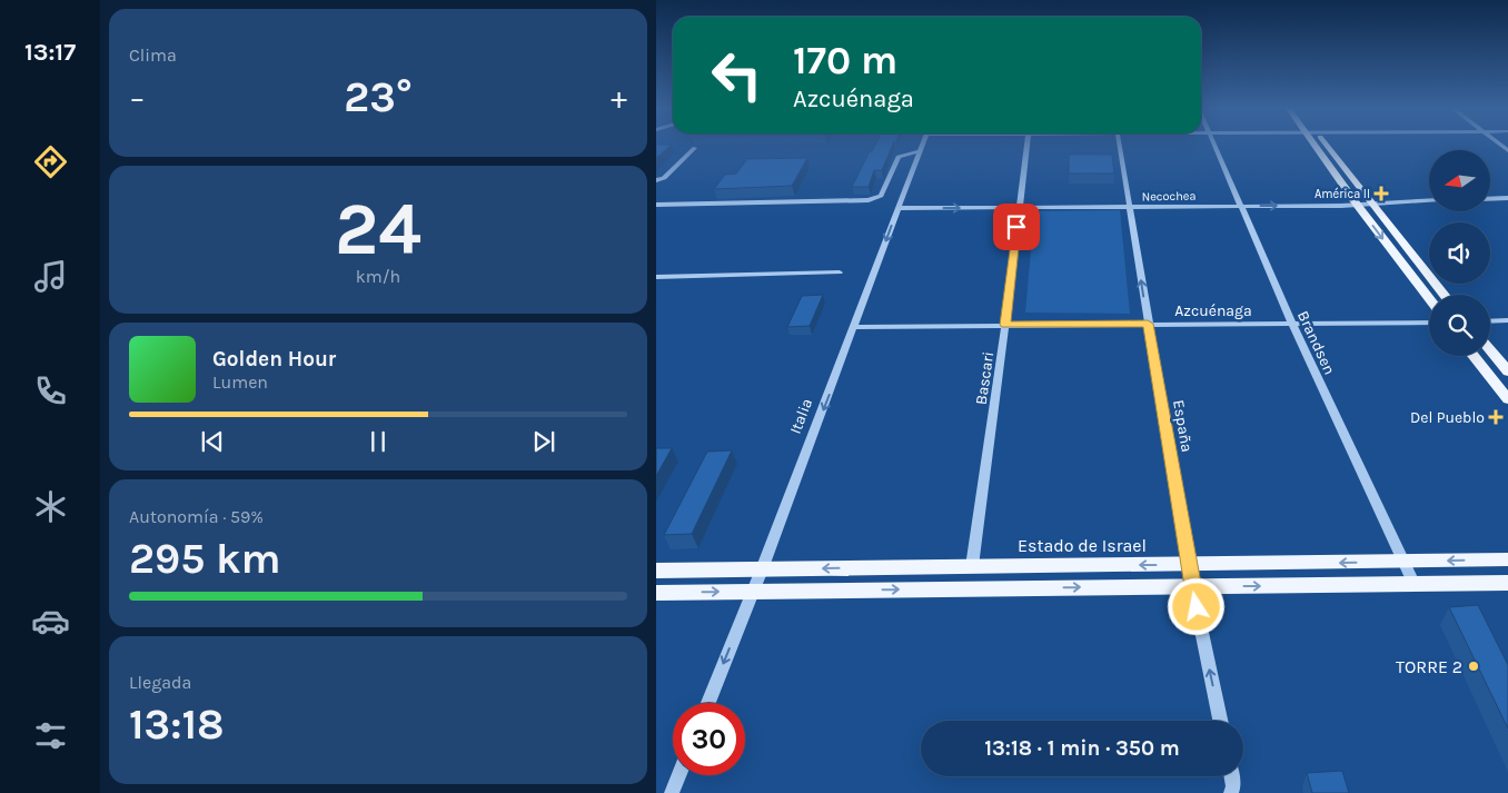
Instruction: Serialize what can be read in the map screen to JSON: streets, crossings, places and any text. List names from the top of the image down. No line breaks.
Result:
{"streets":{"main road":["Estado de Israel"],"street":["Necochea","Azcuénaga","Brandsen","Bascari","Italia","España"]},"crossings":[["Necochea","Brandsen"],["Necochea","Bascari"],["Necochea","Italia"],["Necochea","España"],["Azcuénaga","Brandsen"],["Azcuénaga","Bascari"],["Azcuénaga","Italia"],["Azcuénaga","España"],["Brandsen","Estado de Israel"],["Bascari","Estado de Israel"],["Italia","Estado de Israel"],["España","Estado de Israel"]],"one_way":["Necochea","Italia","España"],"places":{"health":["América II","Del Pueblo"],"other":["TORRE 2"]},"north":"left","page":{"tabs":"13:17","tile":["Clima",["24","km/h"],["Autonomía · 59%","295 km"],["Llegada","13:18"]],"turn":["170 m","Azcuénaga"],"heat":["−","23°","+"],"song":["Golden Hour","Lumen"],"limit":"30","trip":"13:18 · 1 min · 350 m"}}
